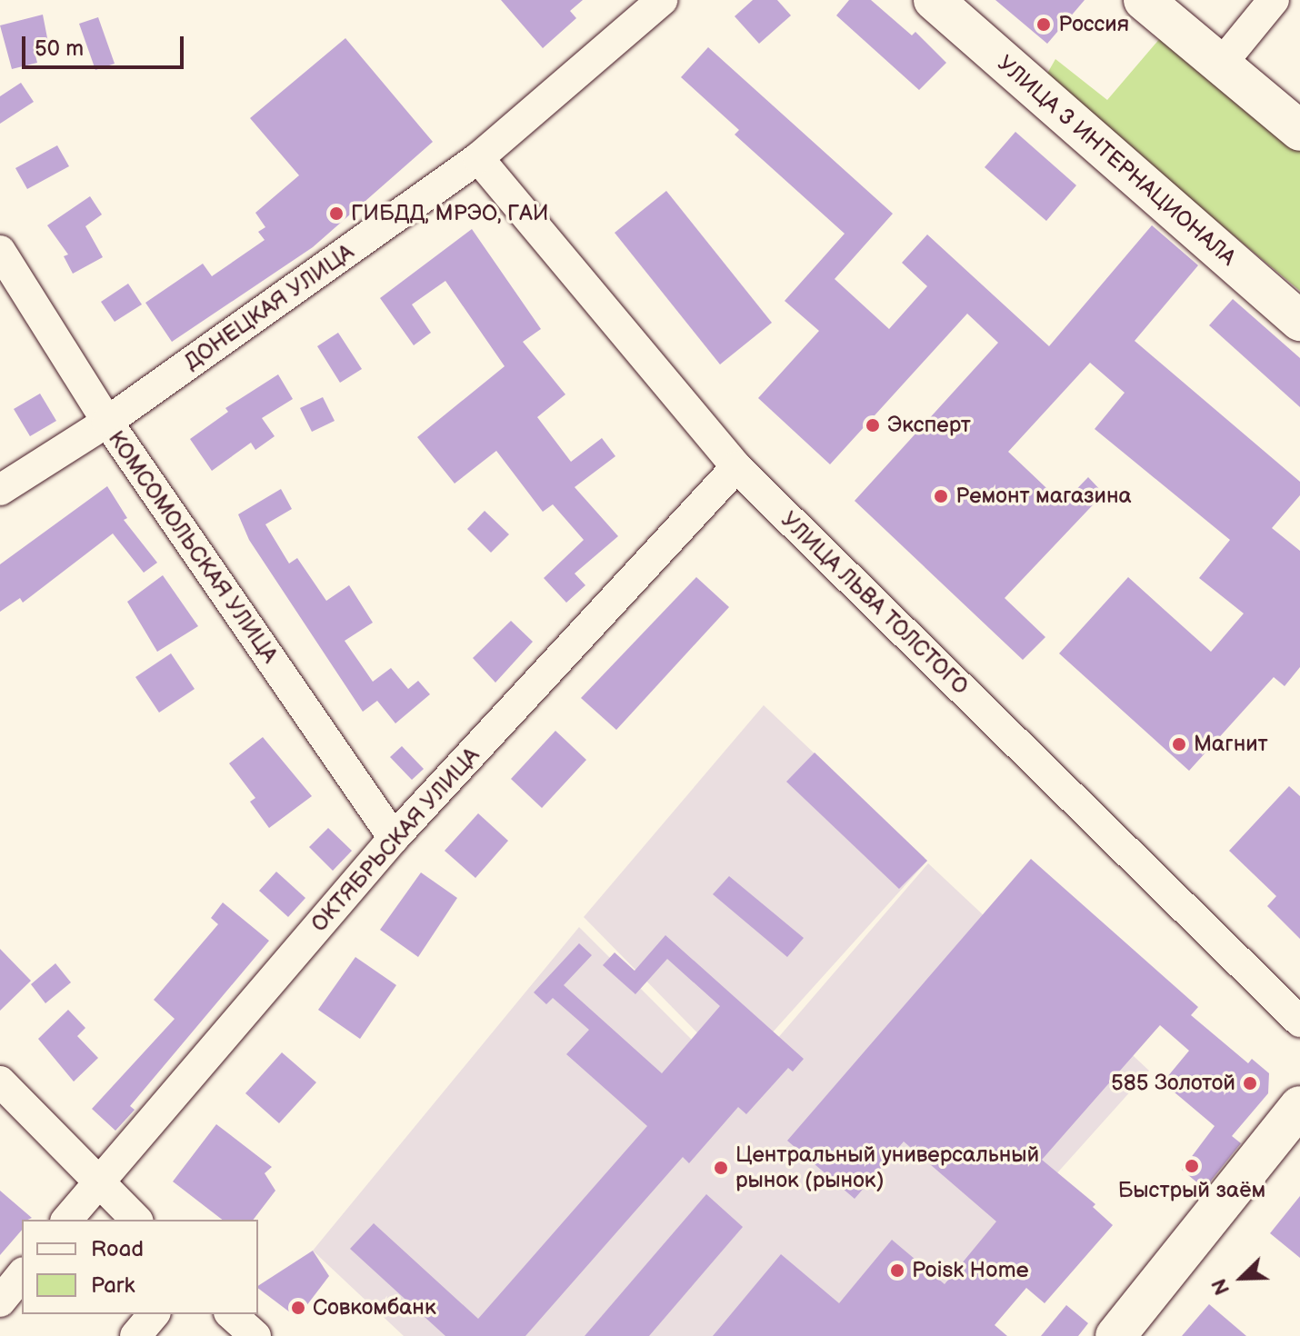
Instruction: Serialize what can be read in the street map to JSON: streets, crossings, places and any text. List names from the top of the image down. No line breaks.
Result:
{"streets":{"main road":["УЛИЦА 3 ИНТЕРНАЦИОНАЛА"],"street":["ДОНЕЦКАЯ УЛИЦА","КОМСОМОЛЬСКАЯ УЛИЦА","УЛИЦА ЛЬВА ТОЛСТОГО","ОКТЯБРЬСКАЯ УЛИЦА"]},"crossings":[["ДОНЕЦКАЯ УЛИЦА","КОМСОМОЛЬСКАЯ УЛИЦА"],["ДОНЕЦКАЯ УЛИЦА","УЛИЦА ЛЬВА ТОЛСТОГО"],["КОМСОМОЛЬСКАЯ УЛИЦА","ОКТЯБРЬСКАЯ УЛИЦА"],["УЛИЦА ЛЬВА ТОЛСТОГО","ОКТЯБРЬСКАЯ УЛИЦА"]],"places":["Россия","ГИБДД, МРЭО, ГАИ","Эксперт","Ремонт магазина","Магнит","585 Золотой","Быстрый заём","Центральный универсальный рынок (рынок)","Poisk Home","Совкомбанк"],"legend":["Road","Park"],"scale_bar":"50 m","north":"bottom left"}
